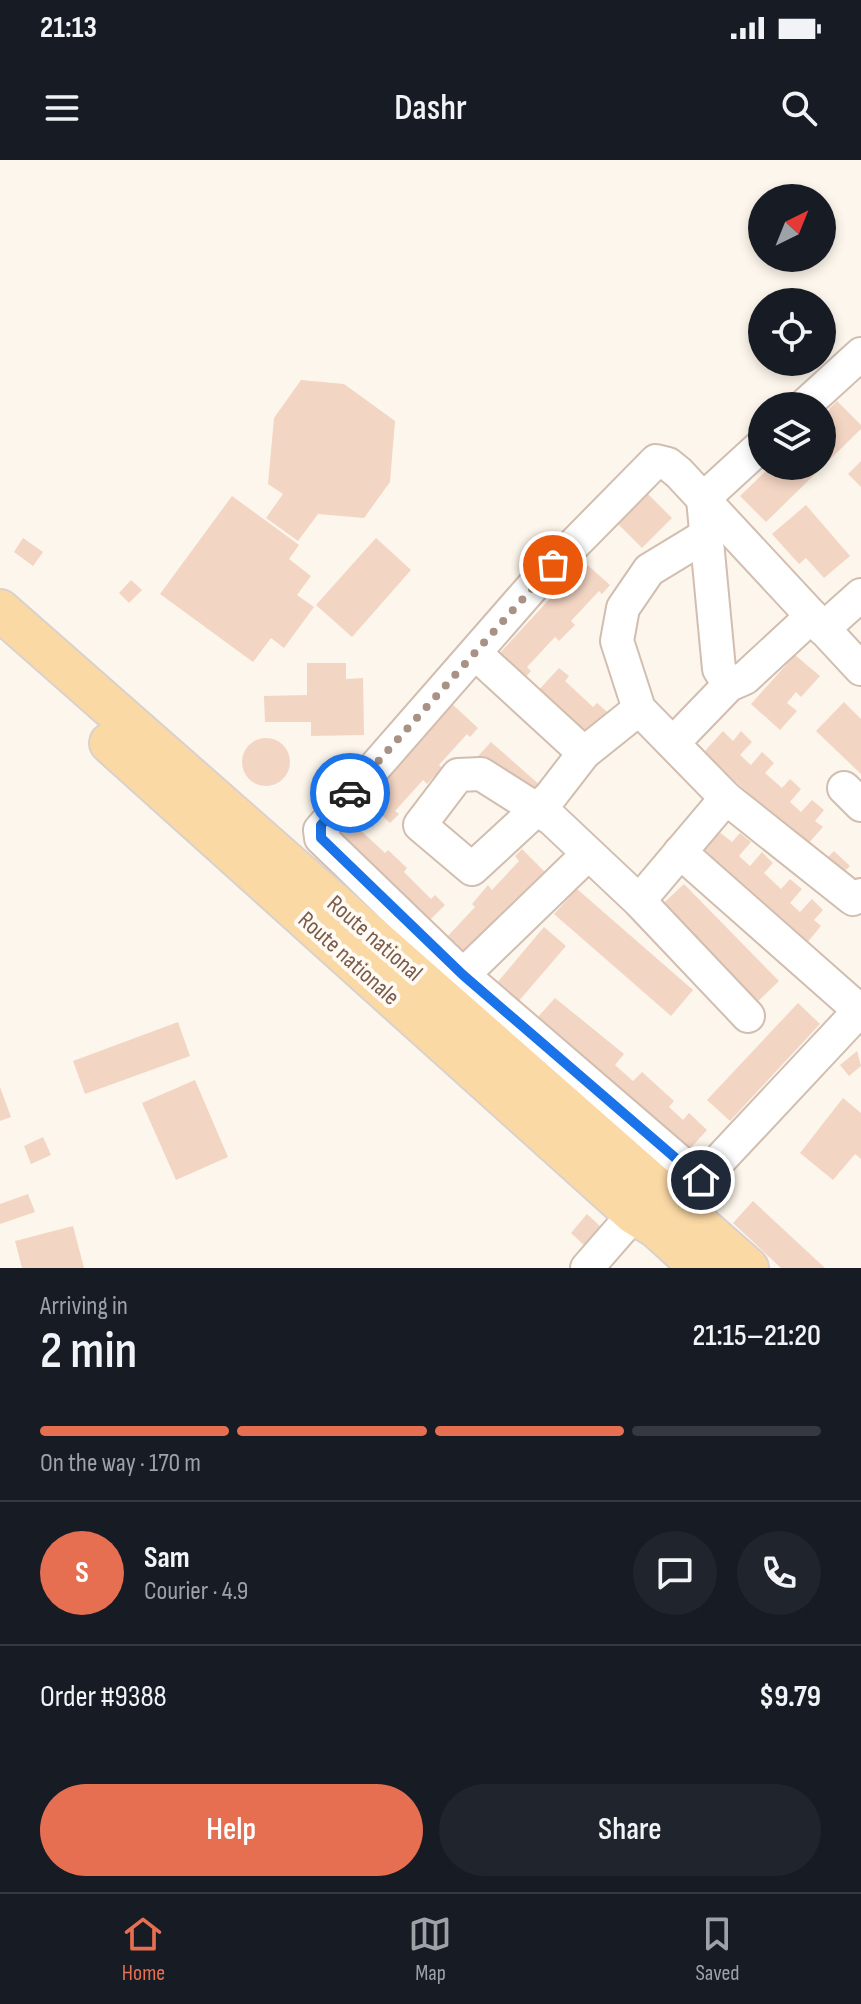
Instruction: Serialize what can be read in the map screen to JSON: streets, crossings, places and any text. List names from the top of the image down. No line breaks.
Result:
{"streets":{"main road":["Route national","Route nationale"]},"crossings":[["Route national","Route nationale"]],"north":"top right","page":{"status":"21:13","header":"Dashr","heading":["2 min","Arriving in","21:15–21:20"],"panel":["Sam","Courier · 4.9","Order #9388","$9.79"],"bar":"On the way · 170 m","round":"S","buttons":["Help","Share"],"tabs":["Home","Map","Saved"]}}
